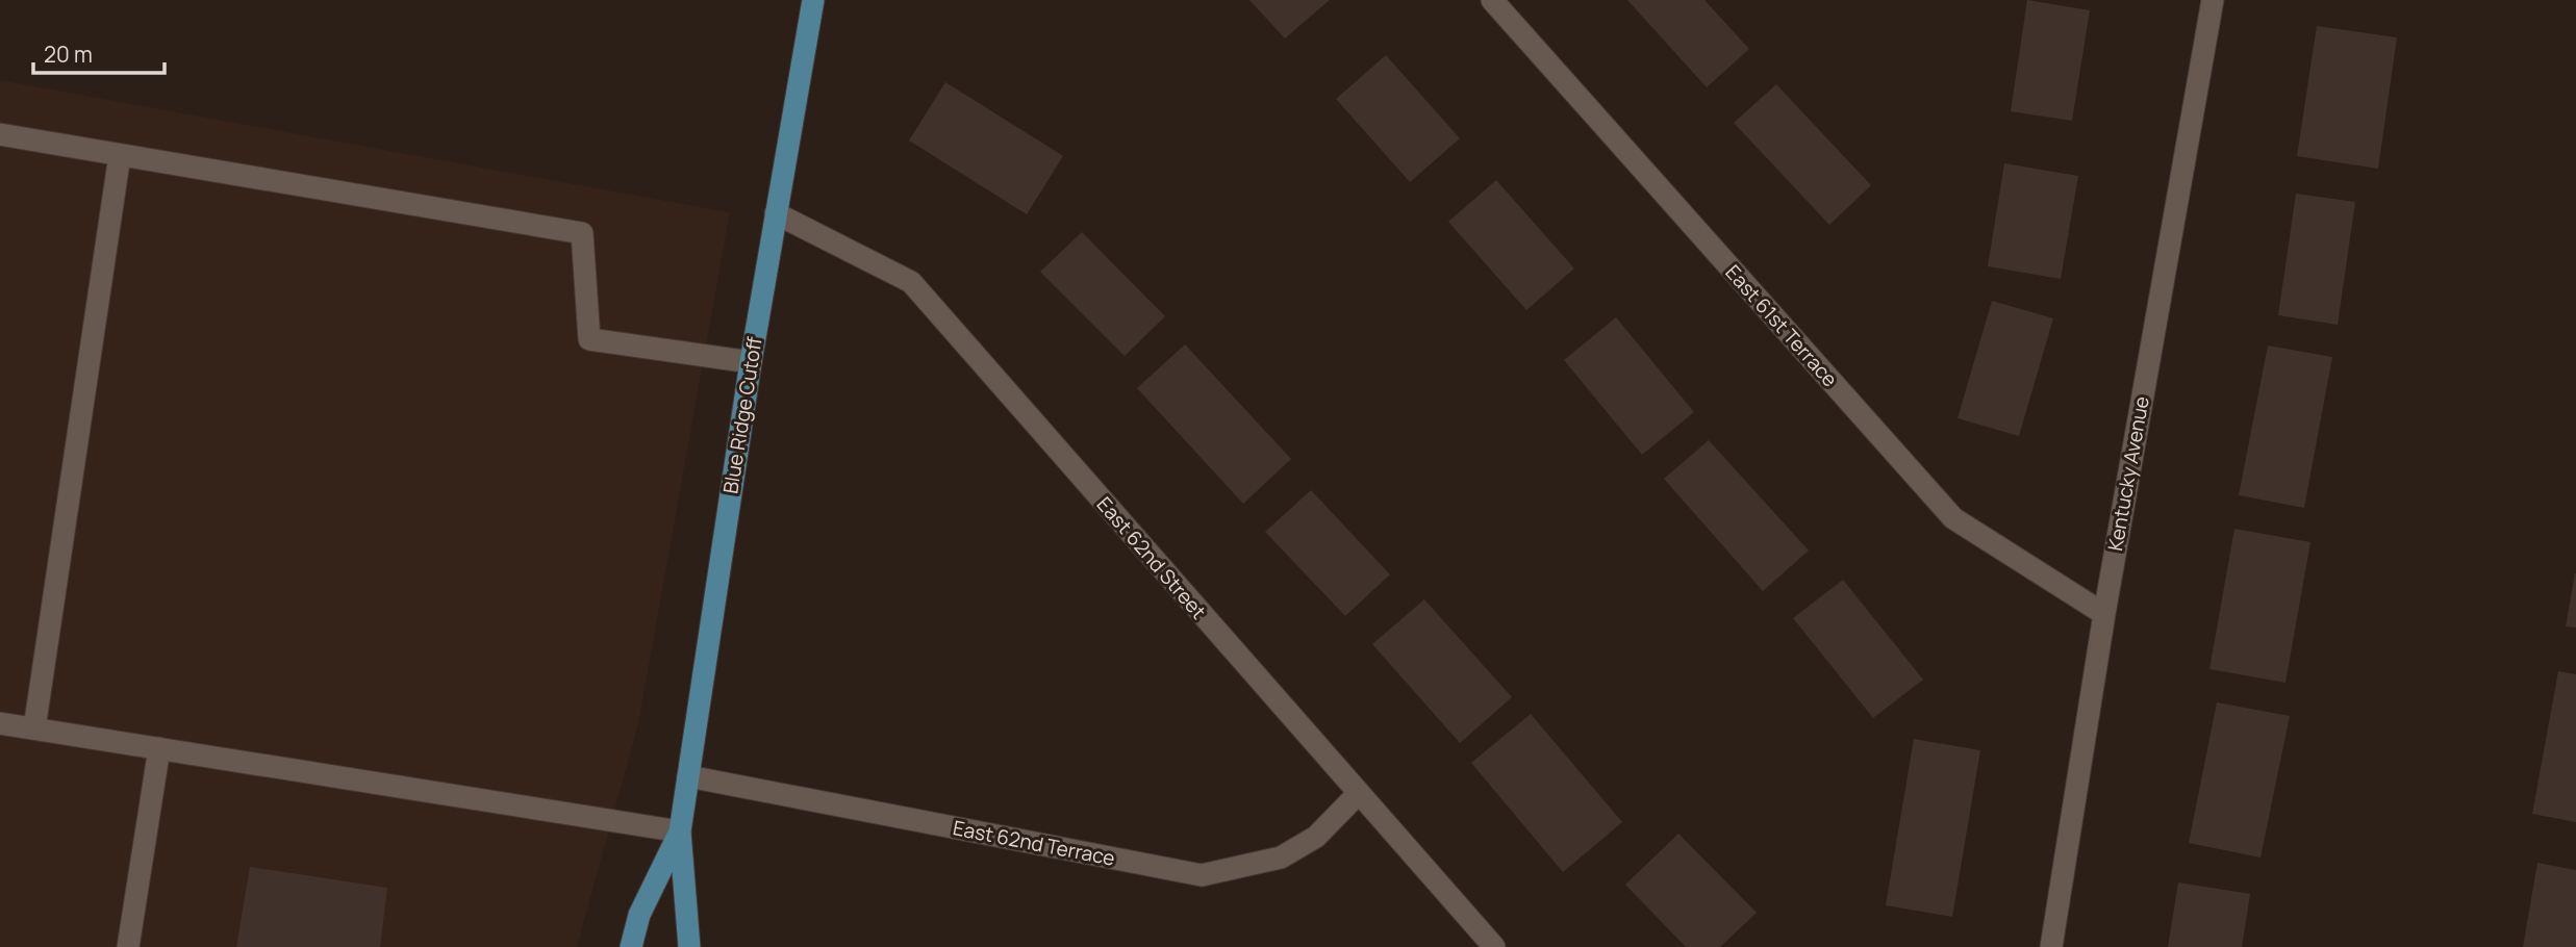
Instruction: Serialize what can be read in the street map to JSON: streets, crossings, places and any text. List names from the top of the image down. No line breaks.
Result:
{"streets":{"main road":["Blue Ridge Cutoff"],"street":["East 61st Terrace","Kentucky Avenue","East 62nd Street","East 62nd Terrace"]},"crossings":[["East 61st Terrace","Kentucky Avenue"],["Blue Ridge Cutoff","East 62nd Street"],["Blue Ridge Cutoff","East 62nd Terrace"],["East 62nd Street","East 62nd Terrace"]],"scale_bar":"20 m"}
